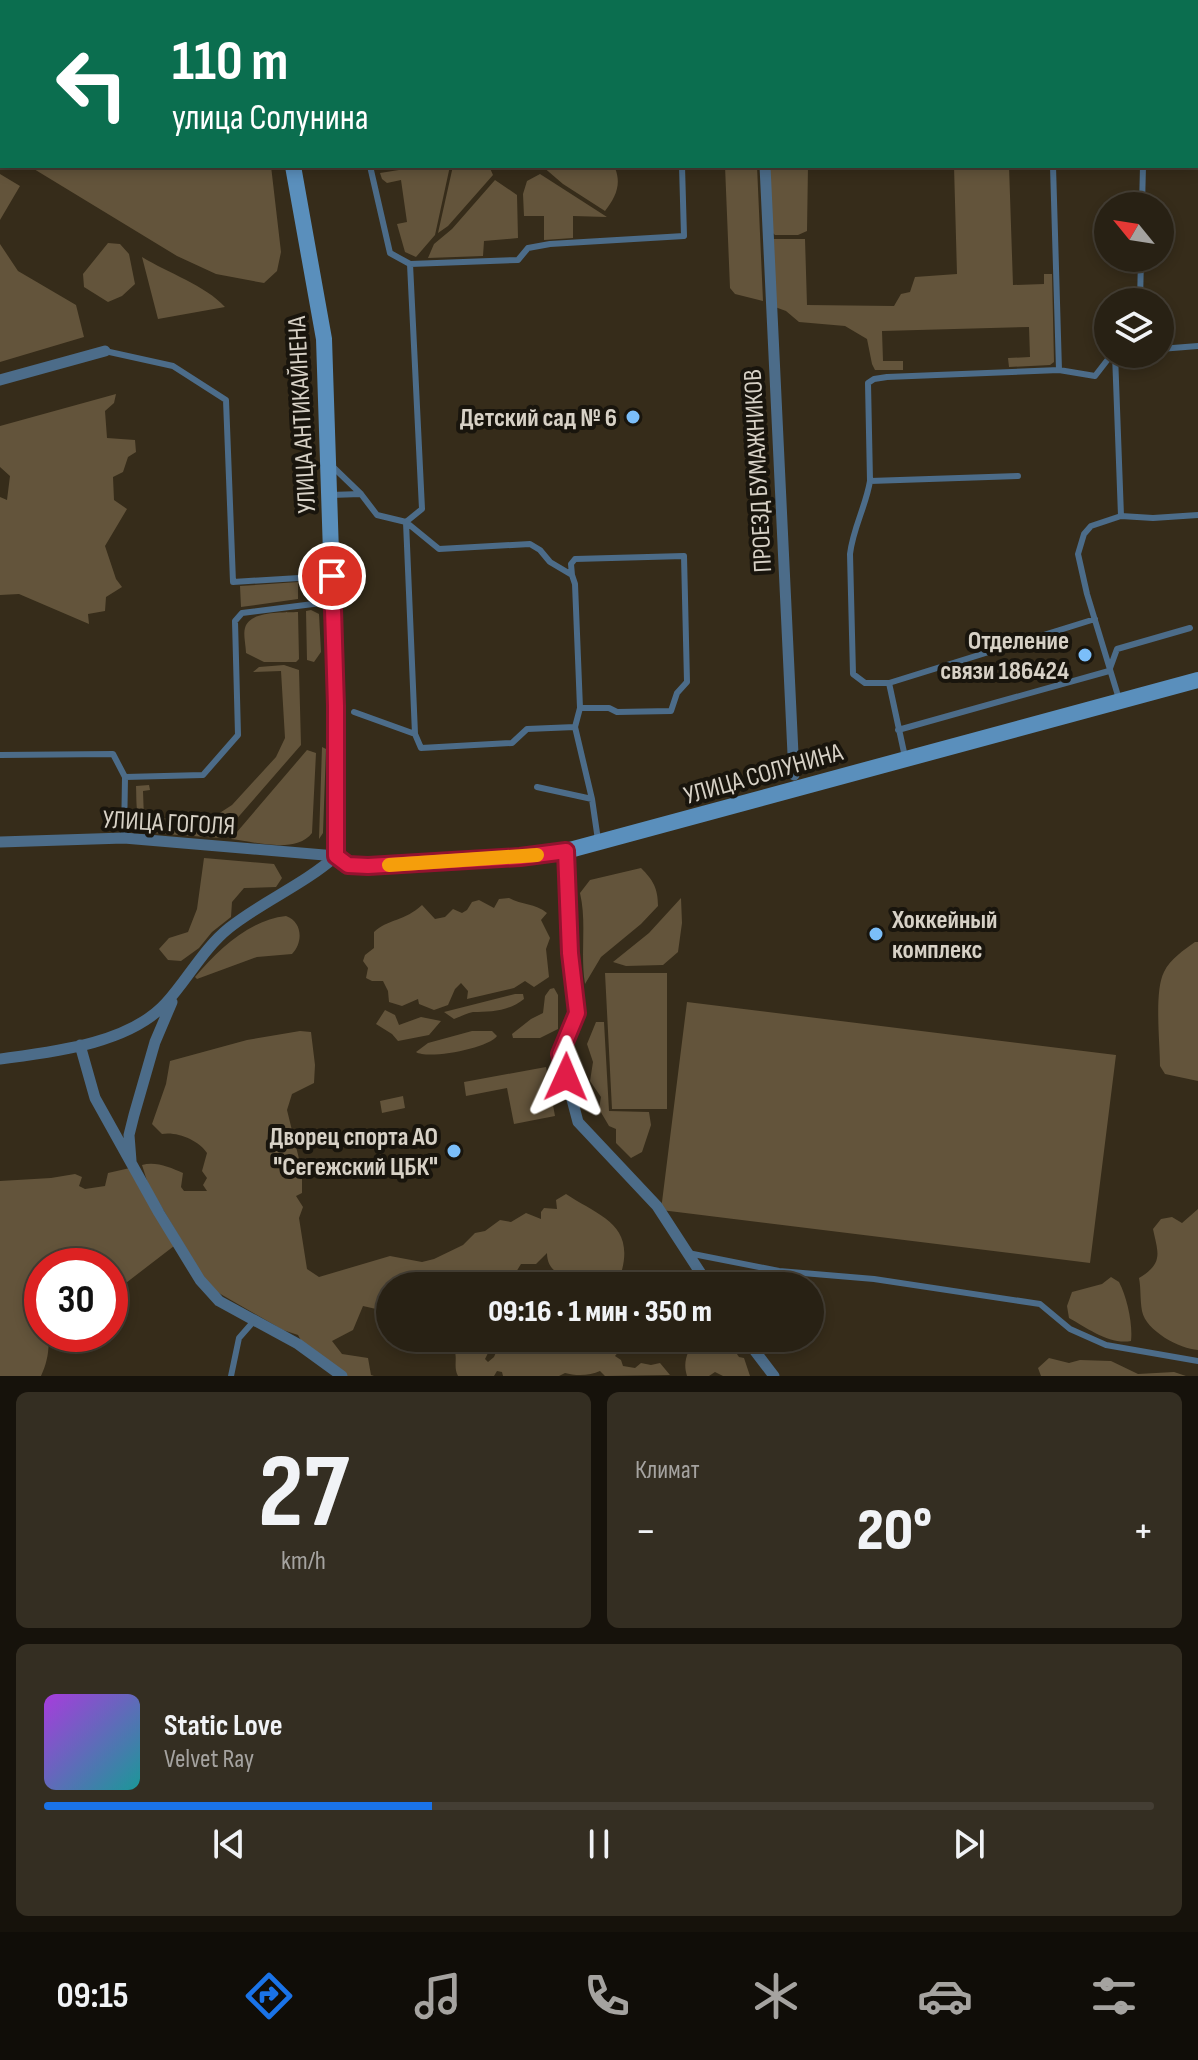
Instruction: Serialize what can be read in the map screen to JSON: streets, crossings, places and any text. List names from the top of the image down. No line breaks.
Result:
{"streets":{"street":["УЛИЦА АНТИКАЙНЕНА","ПРОЕЗД БУМАЖНИКОВ","УЛИЦА СОЛУНИНА","УЛИЦА ГОГОЛЯ"]},"crossings":[["УЛИЦА АНТИКАЙНЕНА","УЛИЦА СОЛУНИНА"],["УЛИЦА АНТИКАЙНЕНА","УЛИЦА ГОГОЛЯ"],["УЛИЦА СОЛУНИНА","УЛИЦА ГОГОЛЯ"]],"places":["Детский сад № 6","Отделение связи 186424","Хоккейный комплекс","Дворец спорта АО \"Сегежский ЦБК\""],"north":"top left","page":{"turn":["110 m","улица Солунина"],"limit":"30","trip":"09:16 · 1 мин · 350 m","tile":[["27","km/h"],"Климат"],"heat":["−","20°","+"],"song":["Static Love","Velvet Ray"],"tabs":"09:15"}}
